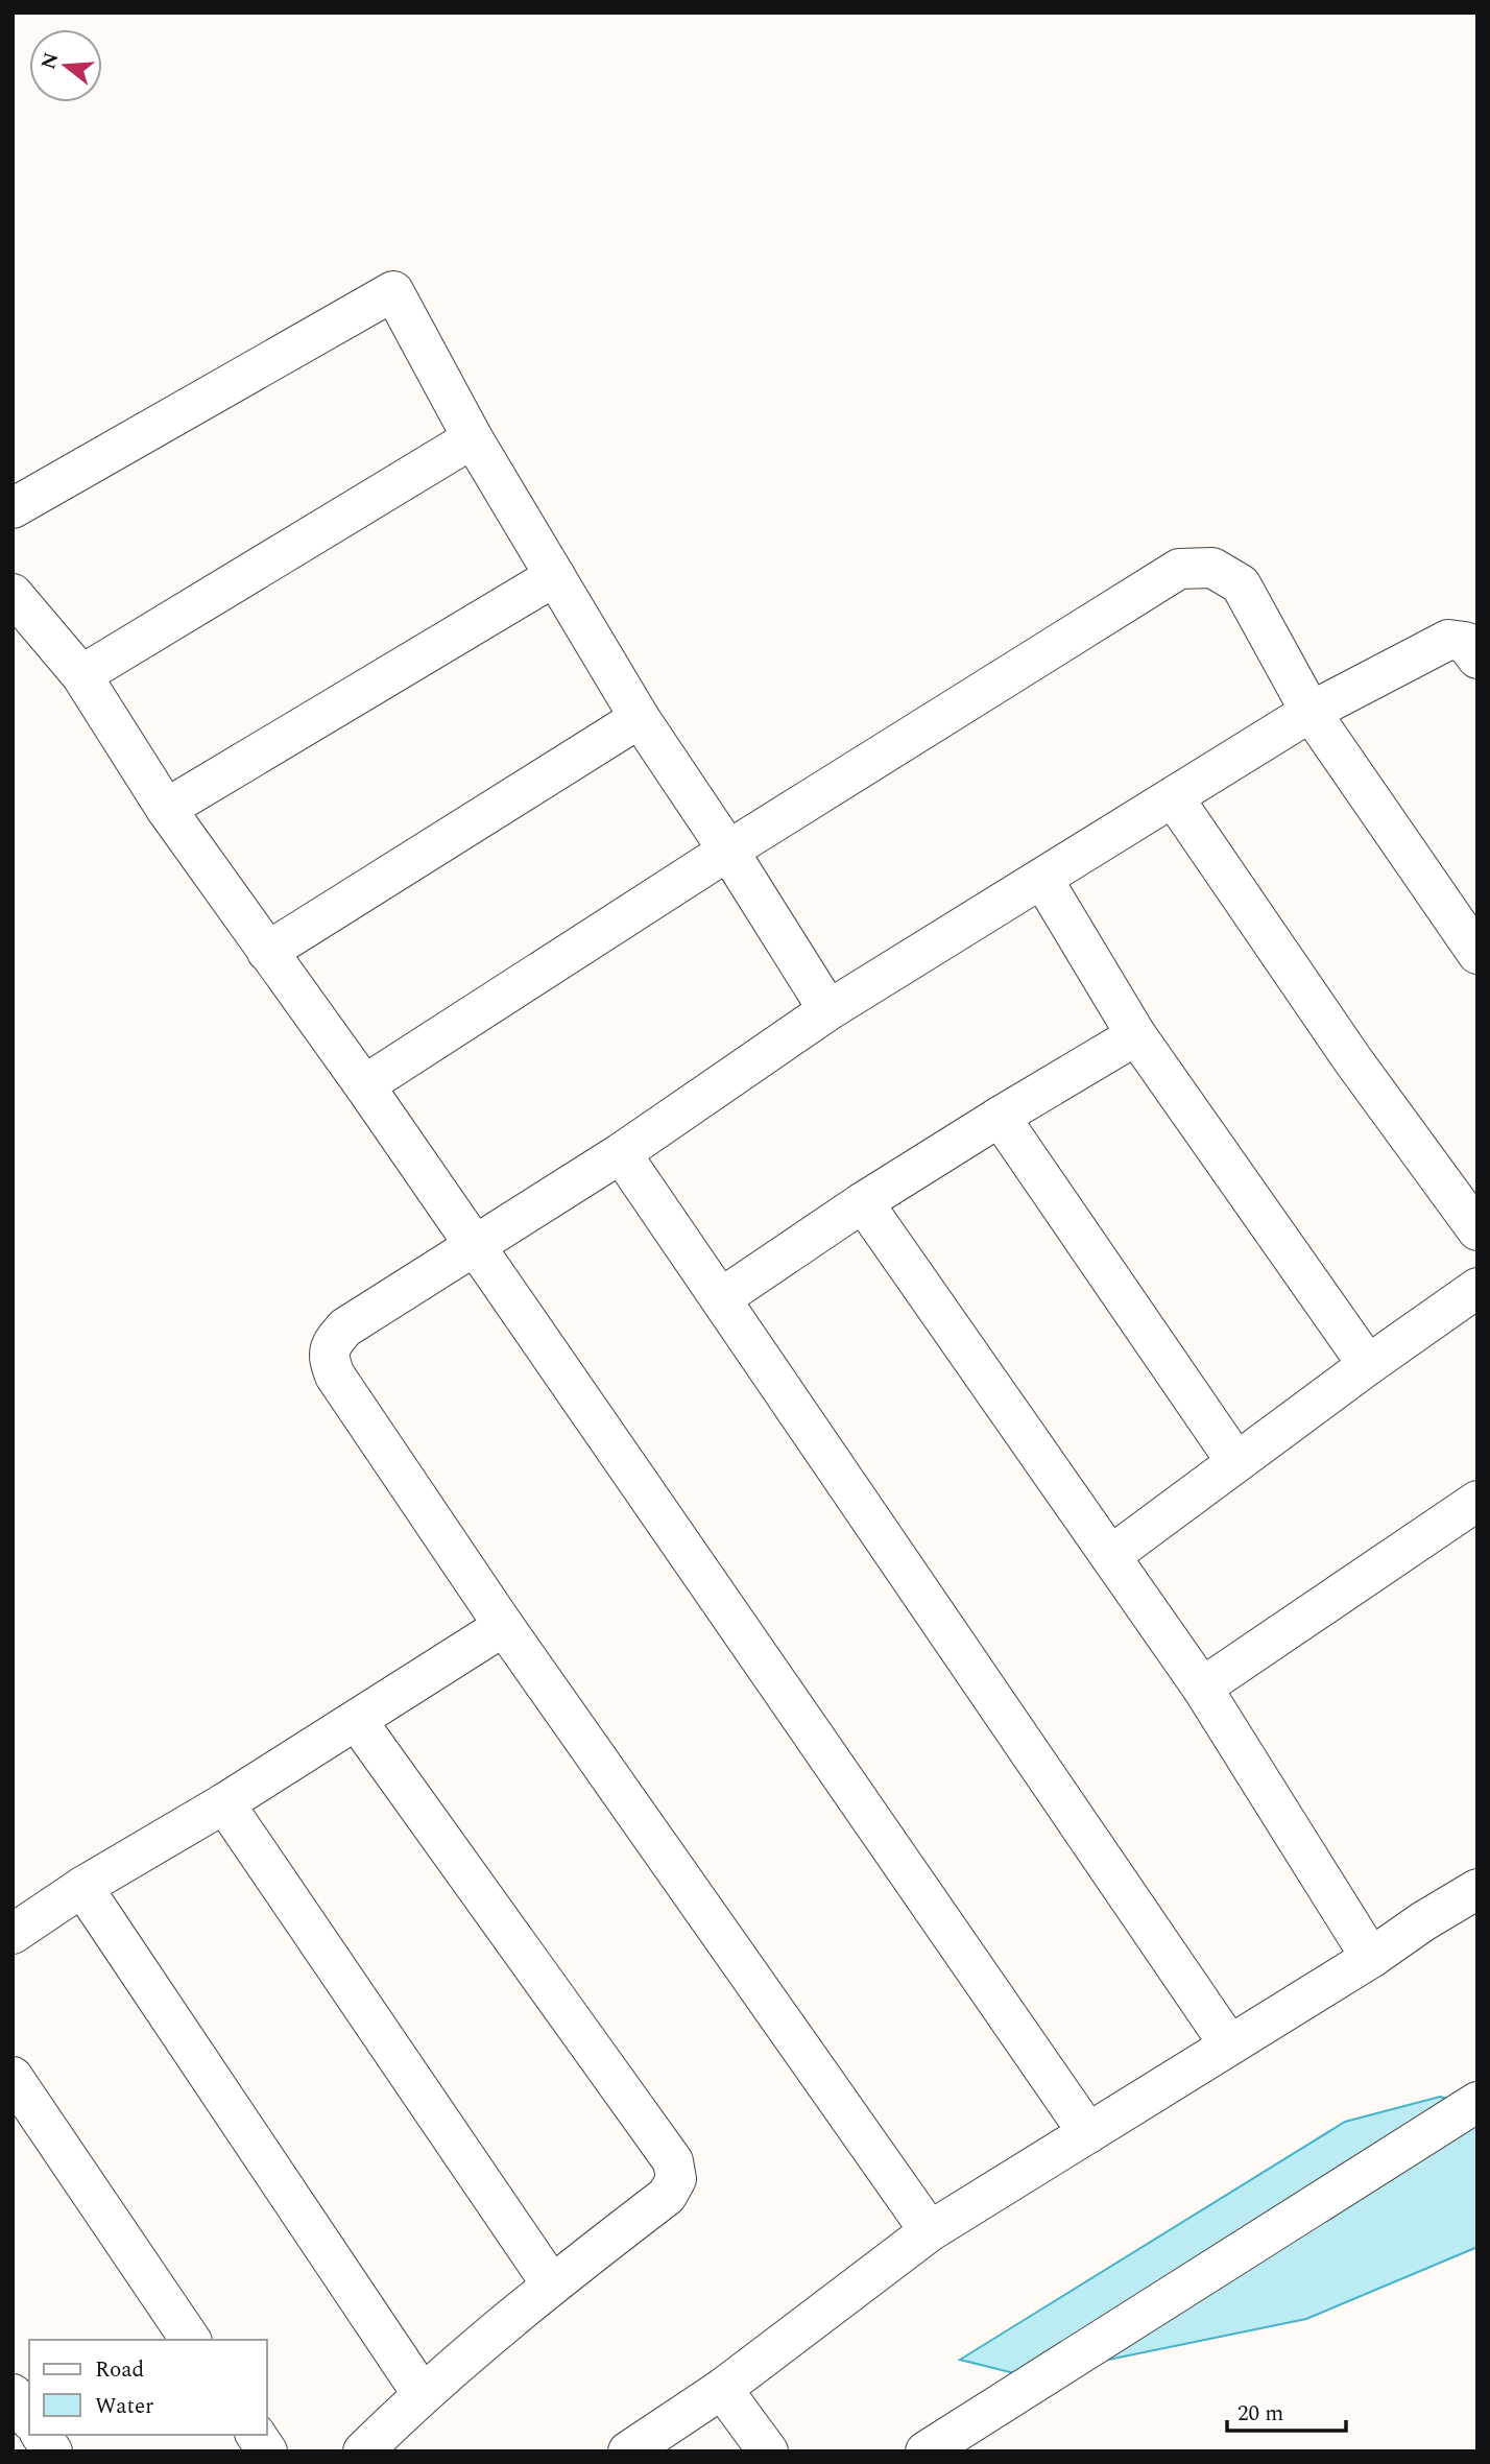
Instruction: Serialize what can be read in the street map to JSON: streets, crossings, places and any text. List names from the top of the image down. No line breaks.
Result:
{"legend":["Road","Water"],"scale_bar":"20 m","north":"left"}
